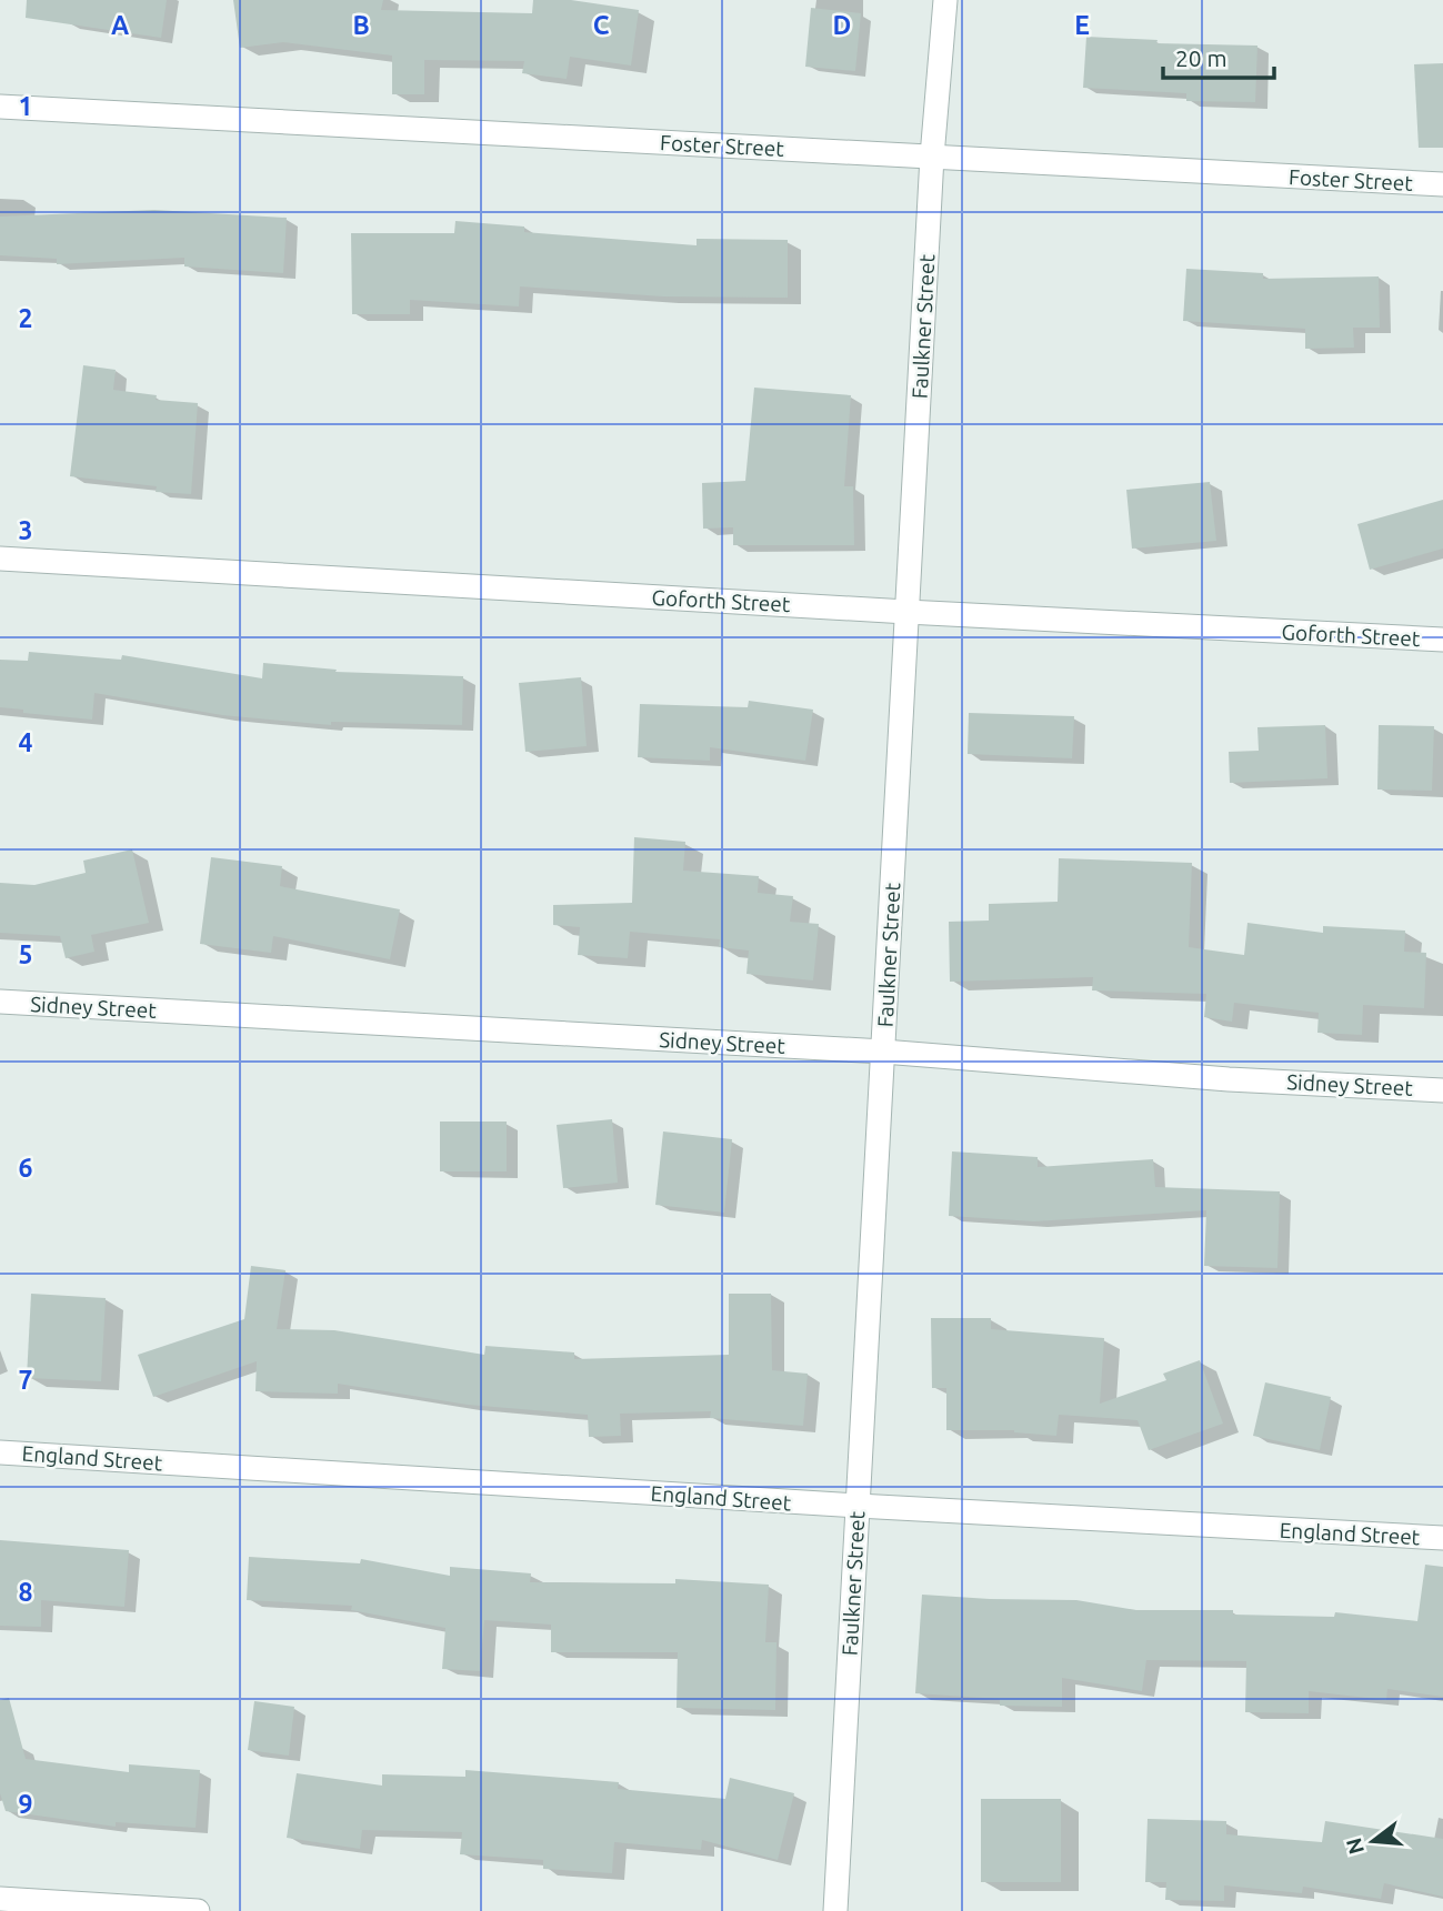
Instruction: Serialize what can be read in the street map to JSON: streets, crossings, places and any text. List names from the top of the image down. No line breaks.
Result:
{"streets":{"street":["Foster Street","Faulkner Street","Goforth Street","Sidney Street","England Street"]},"crossings":[["Foster Street","Faulkner Street"],["Faulkner Street","Goforth Street"],["Faulkner Street","Sidney Street"],["Faulkner Street","England Street"]],"scale_bar":"20 m","north":"left","grid":{"columns":["A","B","C","D","E"],"rows":["1","2","3","4","5","6","7","8","9"]}}
